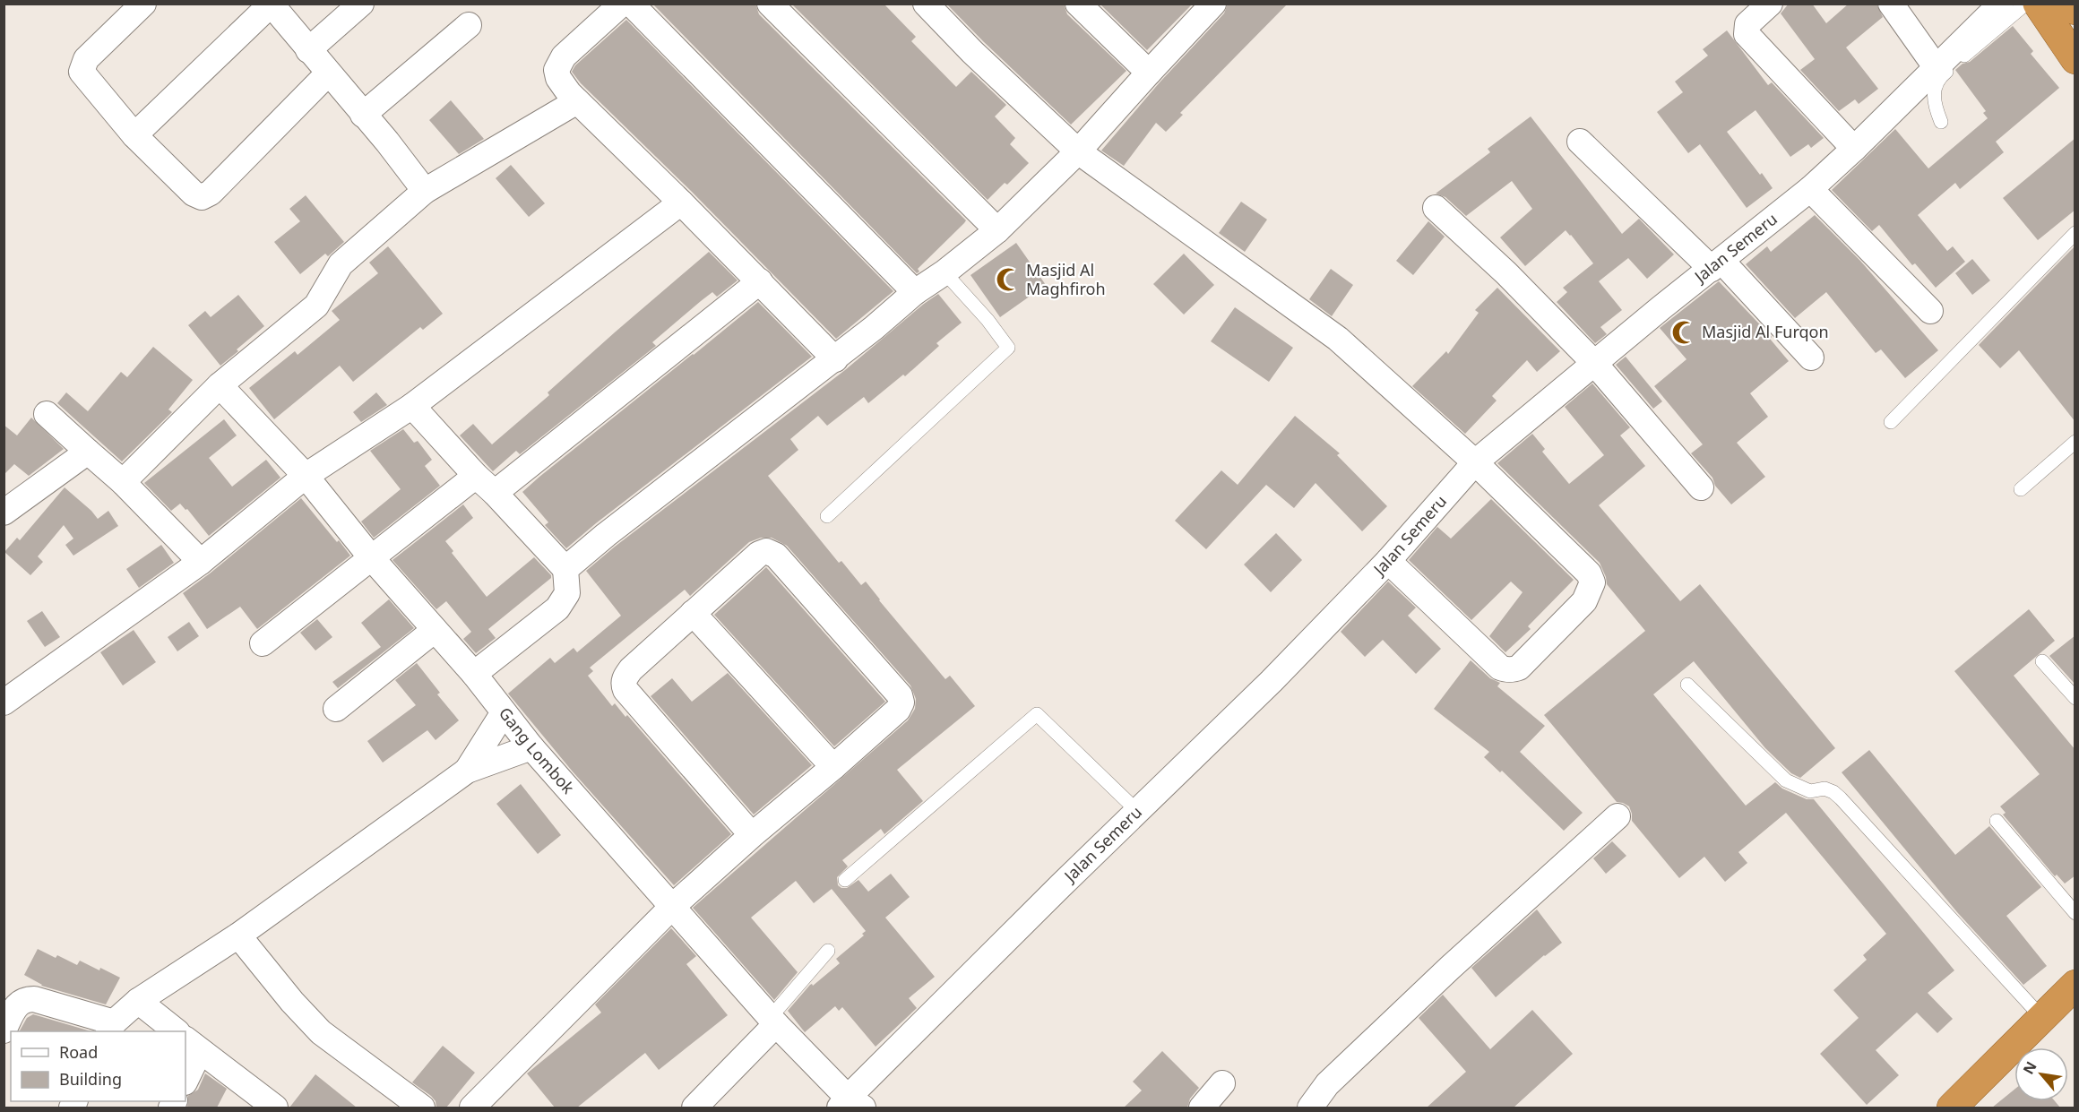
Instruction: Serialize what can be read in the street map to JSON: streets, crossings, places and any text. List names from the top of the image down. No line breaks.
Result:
{"streets":{"street":["Jalan Semeru","Gang Lombok"]},"crossings":[["Jalan Semeru","Gang Lombok"]],"places":{"mosque":["Masjid Al Maghfiroh","Masjid Al Furqon"]},"legend":["Road","Building"],"north":"top left"}
